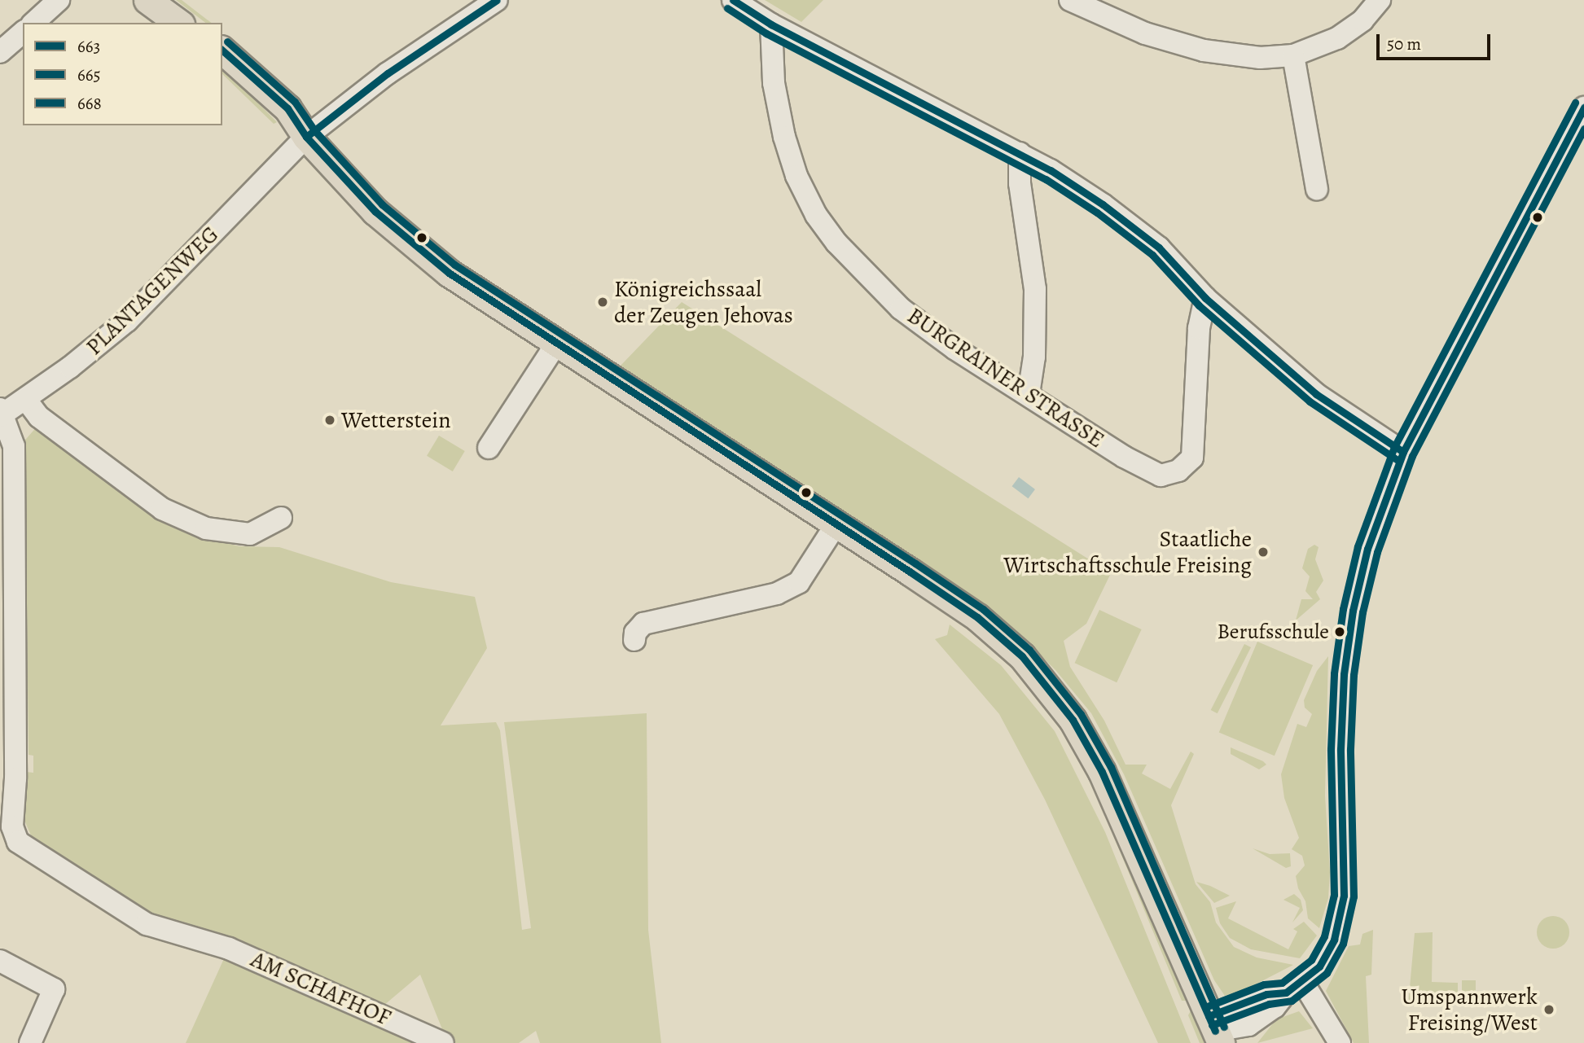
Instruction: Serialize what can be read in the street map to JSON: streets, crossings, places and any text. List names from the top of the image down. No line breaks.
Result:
{"streets":{"street":["PLANTAGENWEG","BURGRAINER STRASSE","AM SCHAFHOF"]},"crossings":[["PLANTAGENWEG","AM SCHAFHOF"]],"places":["Königreichssaal der Zeugen Jehovas","Wetterstein","Staatliche Wirtschaftsschule Freising","Berufsschule","Umspannwerk Freising/West"],"lines":["transit line 663","transit line 665","transit line 668"],"legend":["663","665","668"],"scale_bar":"50 m"}
